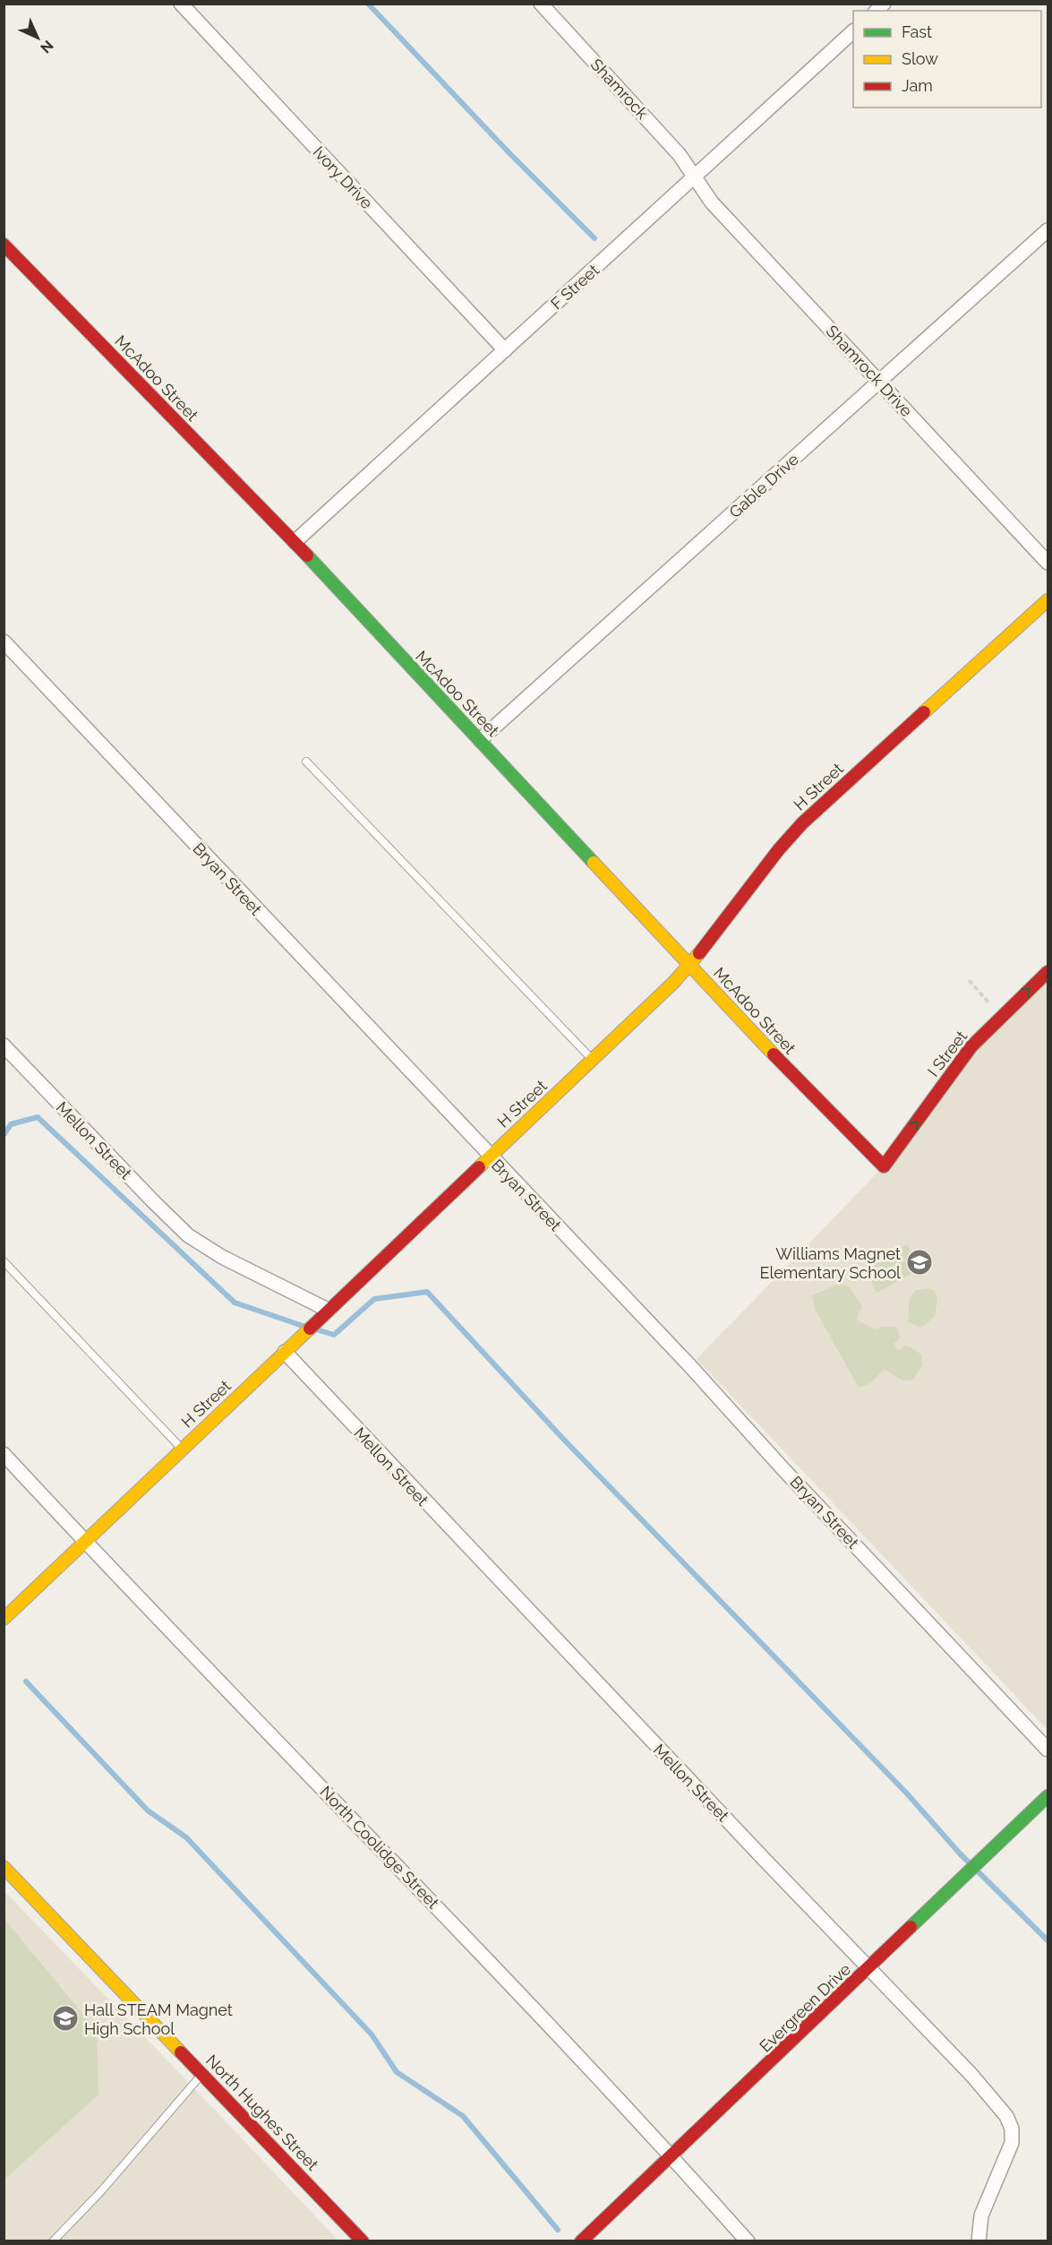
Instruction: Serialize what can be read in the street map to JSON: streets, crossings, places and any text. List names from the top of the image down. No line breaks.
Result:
{"streets":{"street":["Shamrock","Ivory Drive","F Street","Shamrock Drive","McAdoo Street","Gable Drive","H Street","Bryan Street","I Street","Mellon Street","North Coolidge Street","Evergreen Drive","North Hughes Street"]},"crossings":[["Shamrock","F Street"],["Shamrock","Shamrock Drive"],["Ivory Drive","F Street"],["F Street","Shamrock Drive"],["F Street","McAdoo Street"],["Shamrock Drive","Gable Drive"],["McAdoo Street","Gable Drive"],["McAdoo Street","H Street"],["McAdoo Street","I Street"],["H Street","Bryan Street"],["H Street","Mellon Street"],["H Street","North Coolidge Street"],["Mellon Street","Evergreen Drive"],["North Coolidge Street","Evergreen Drive"]],"one_way":["I Street"],"places":{"school or university":["Williams Magnet Elementary School","Hall STEAM Magnet High School"]},"legend":["Fast","Slow","Jam"],"north":"bottom right"}
